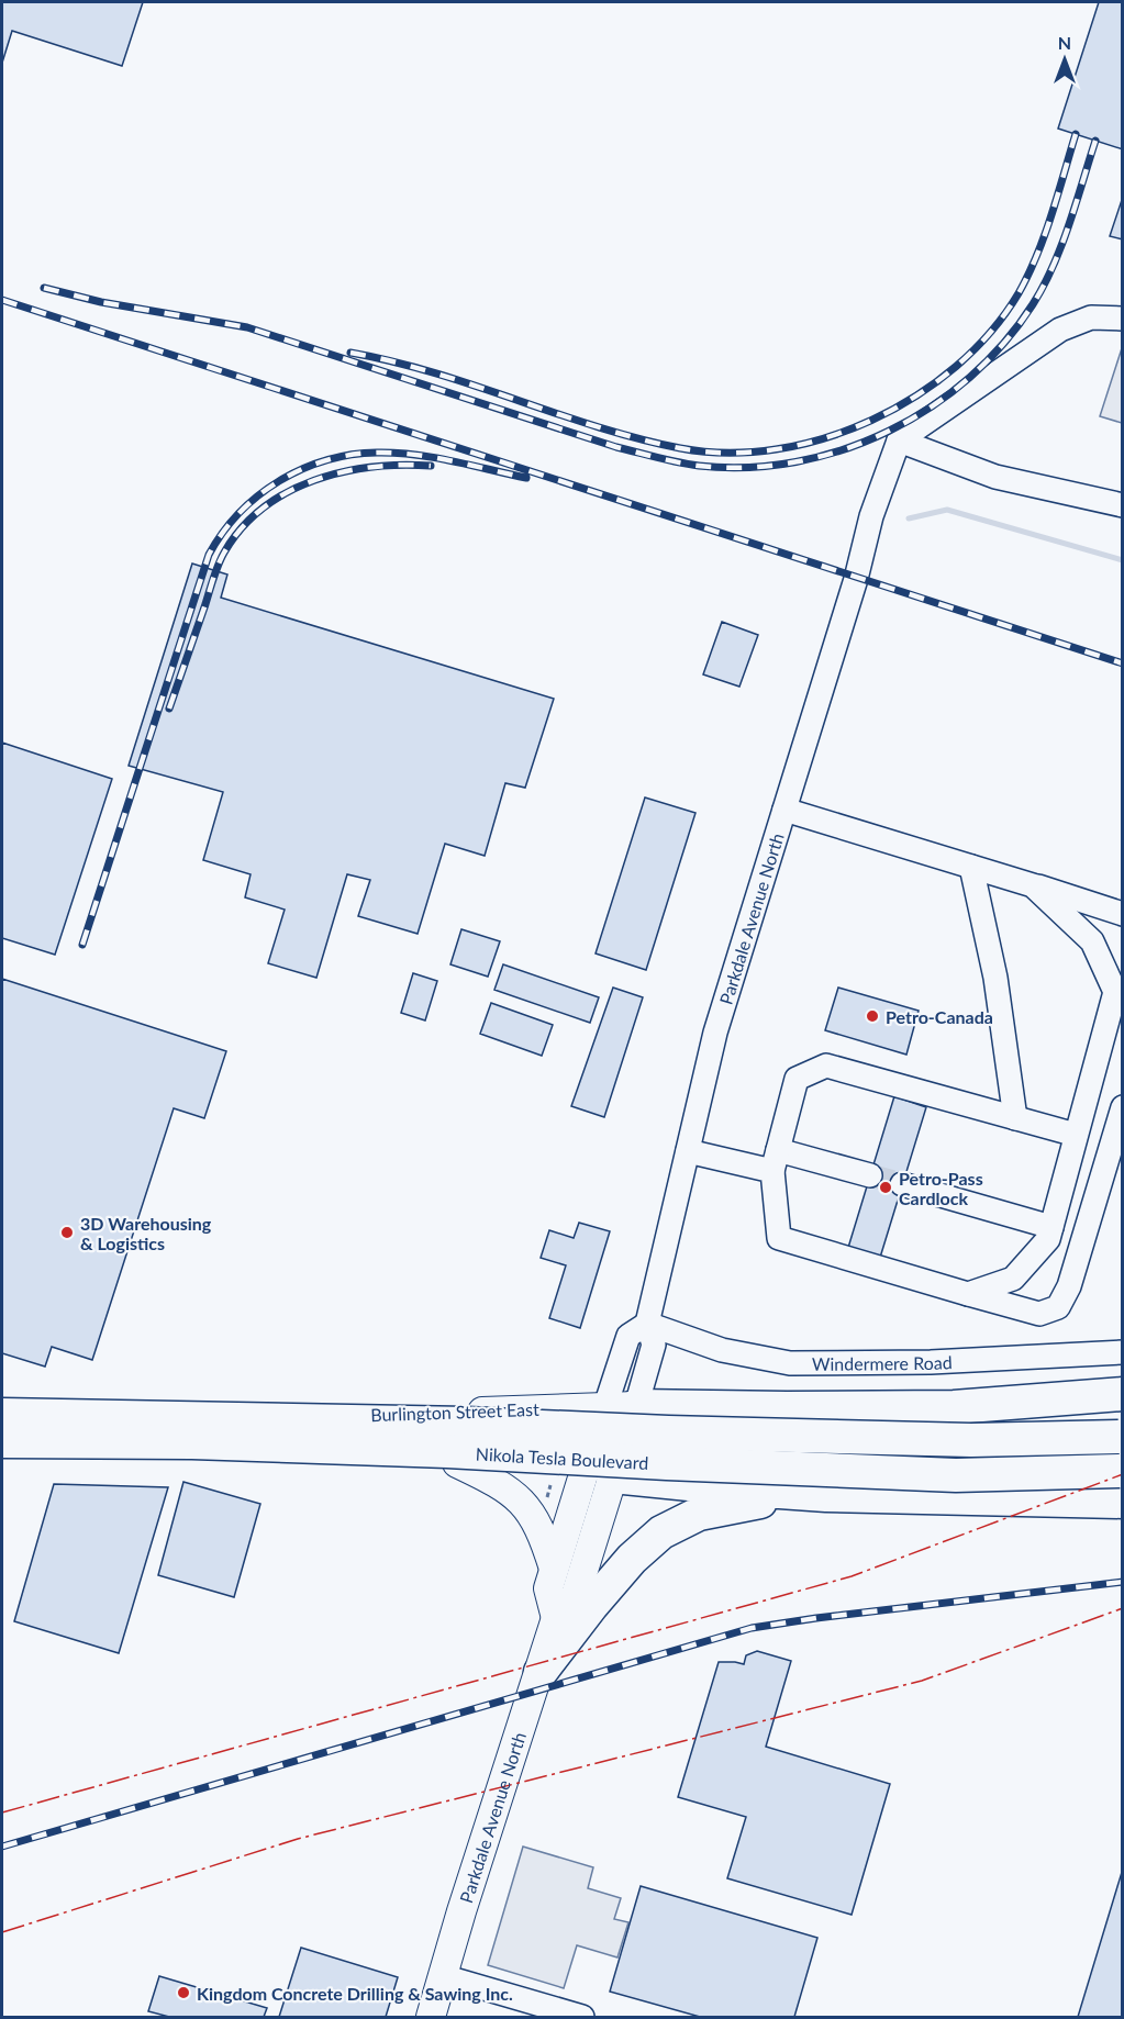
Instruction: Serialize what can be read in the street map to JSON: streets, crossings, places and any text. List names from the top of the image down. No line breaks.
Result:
{"streets":{"highway":["Nikola Tesla Boulevard"],"main road":["Parkdale Avenue North","Burlington Street East"],"street":["Windermere Road"]},"crossings":[["Parkdale Avenue North","Windermere Road"],["Parkdale Avenue North","Burlington Street East"]],"places":["Petro-Canada","Petro-Pass Cardlock","3D Warehousing & Logistics","Kingdom Concrete Drilling & Sawing Inc."],"north":"top"}
